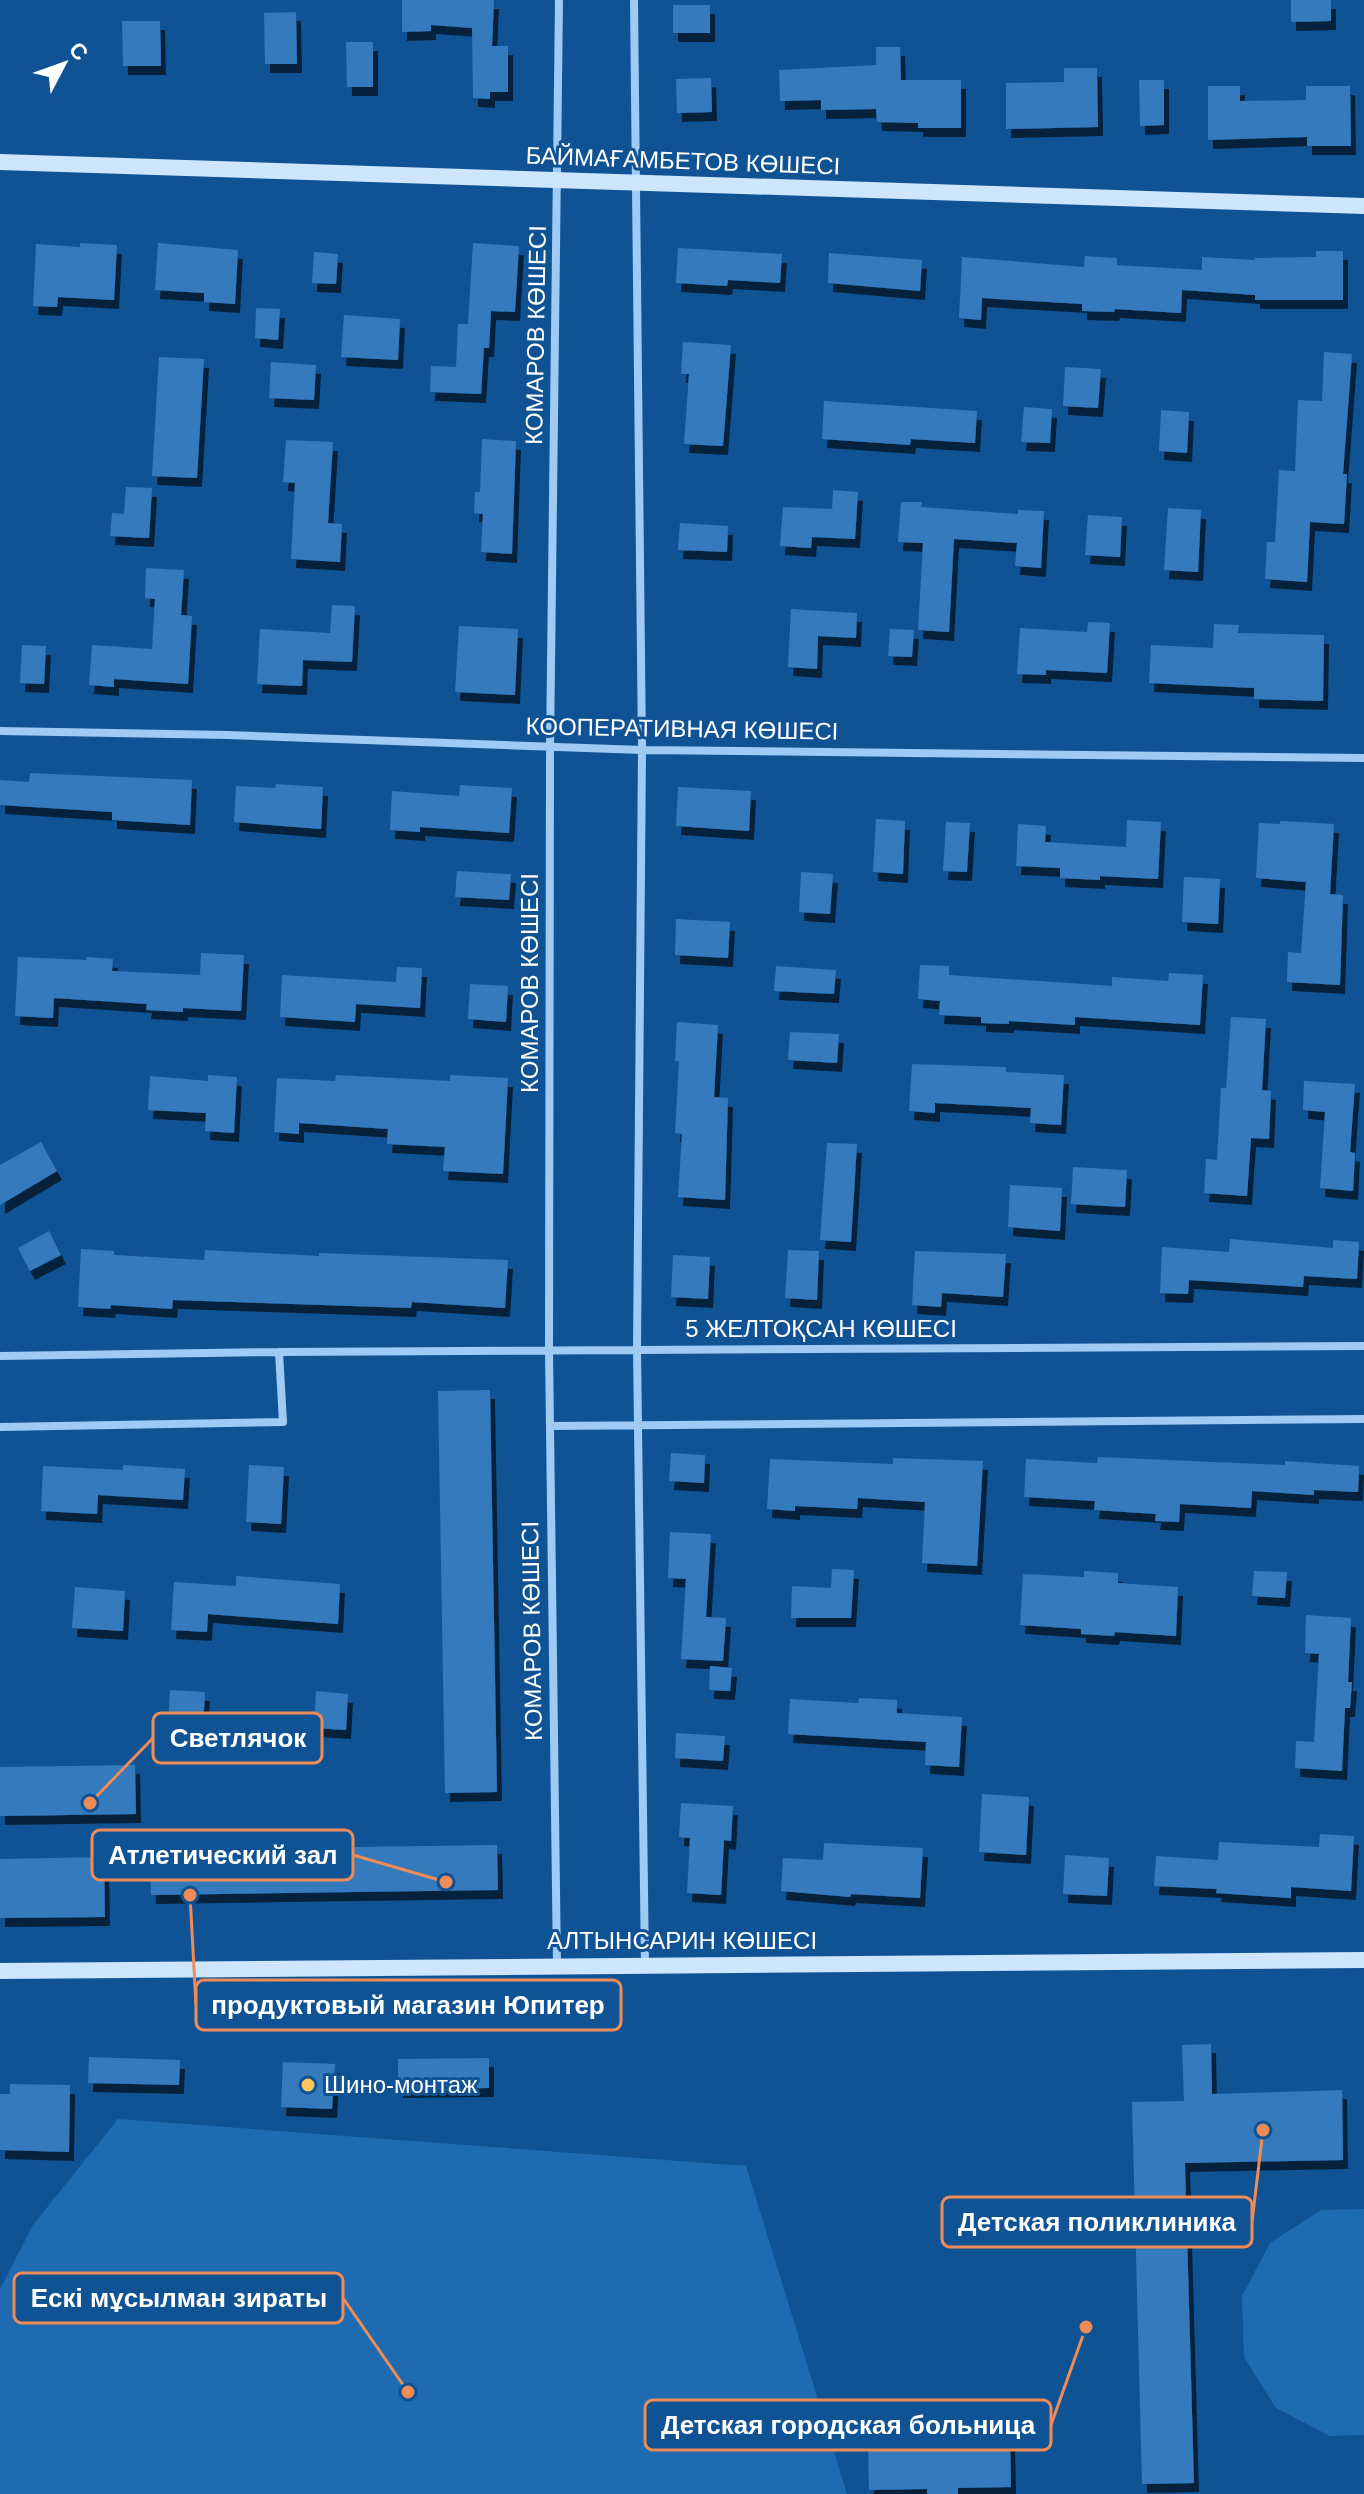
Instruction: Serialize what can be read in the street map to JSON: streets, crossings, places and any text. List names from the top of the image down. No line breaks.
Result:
{"streets":{"street":["БАЙМАҒАМБЕТОВ КӨШЕСІ","КОМАРОВ КӨШЕСІ","КООПЕРАТИВНАЯ КӨШЕСІ","5 ЖЕЛТОҚСАН КӨШЕСІ","АЛТЫНСАРИН КӨШЕСІ"]},"crossings":[["БАЙМАҒАМБЕТОВ КӨШЕСІ","КОМАРОВ КӨШЕСІ"],["КОМАРОВ КӨШЕСІ","КООПЕРАТИВНАЯ КӨШЕСІ"],["КОМАРОВ КӨШЕСІ","5 ЖЕЛТОҚСАН КӨШЕСІ"],["КОМАРОВ КӨШЕСІ","АЛТЫНСАРИН КӨШЕСІ"]],"places":["Светлячок","Атлетический зал","продуктовый магазин Юпитер","Шино-монтаж","Детская поликлиника","Детская городская больница","Ескі мұсылман зираты"],"north":"top right"}
